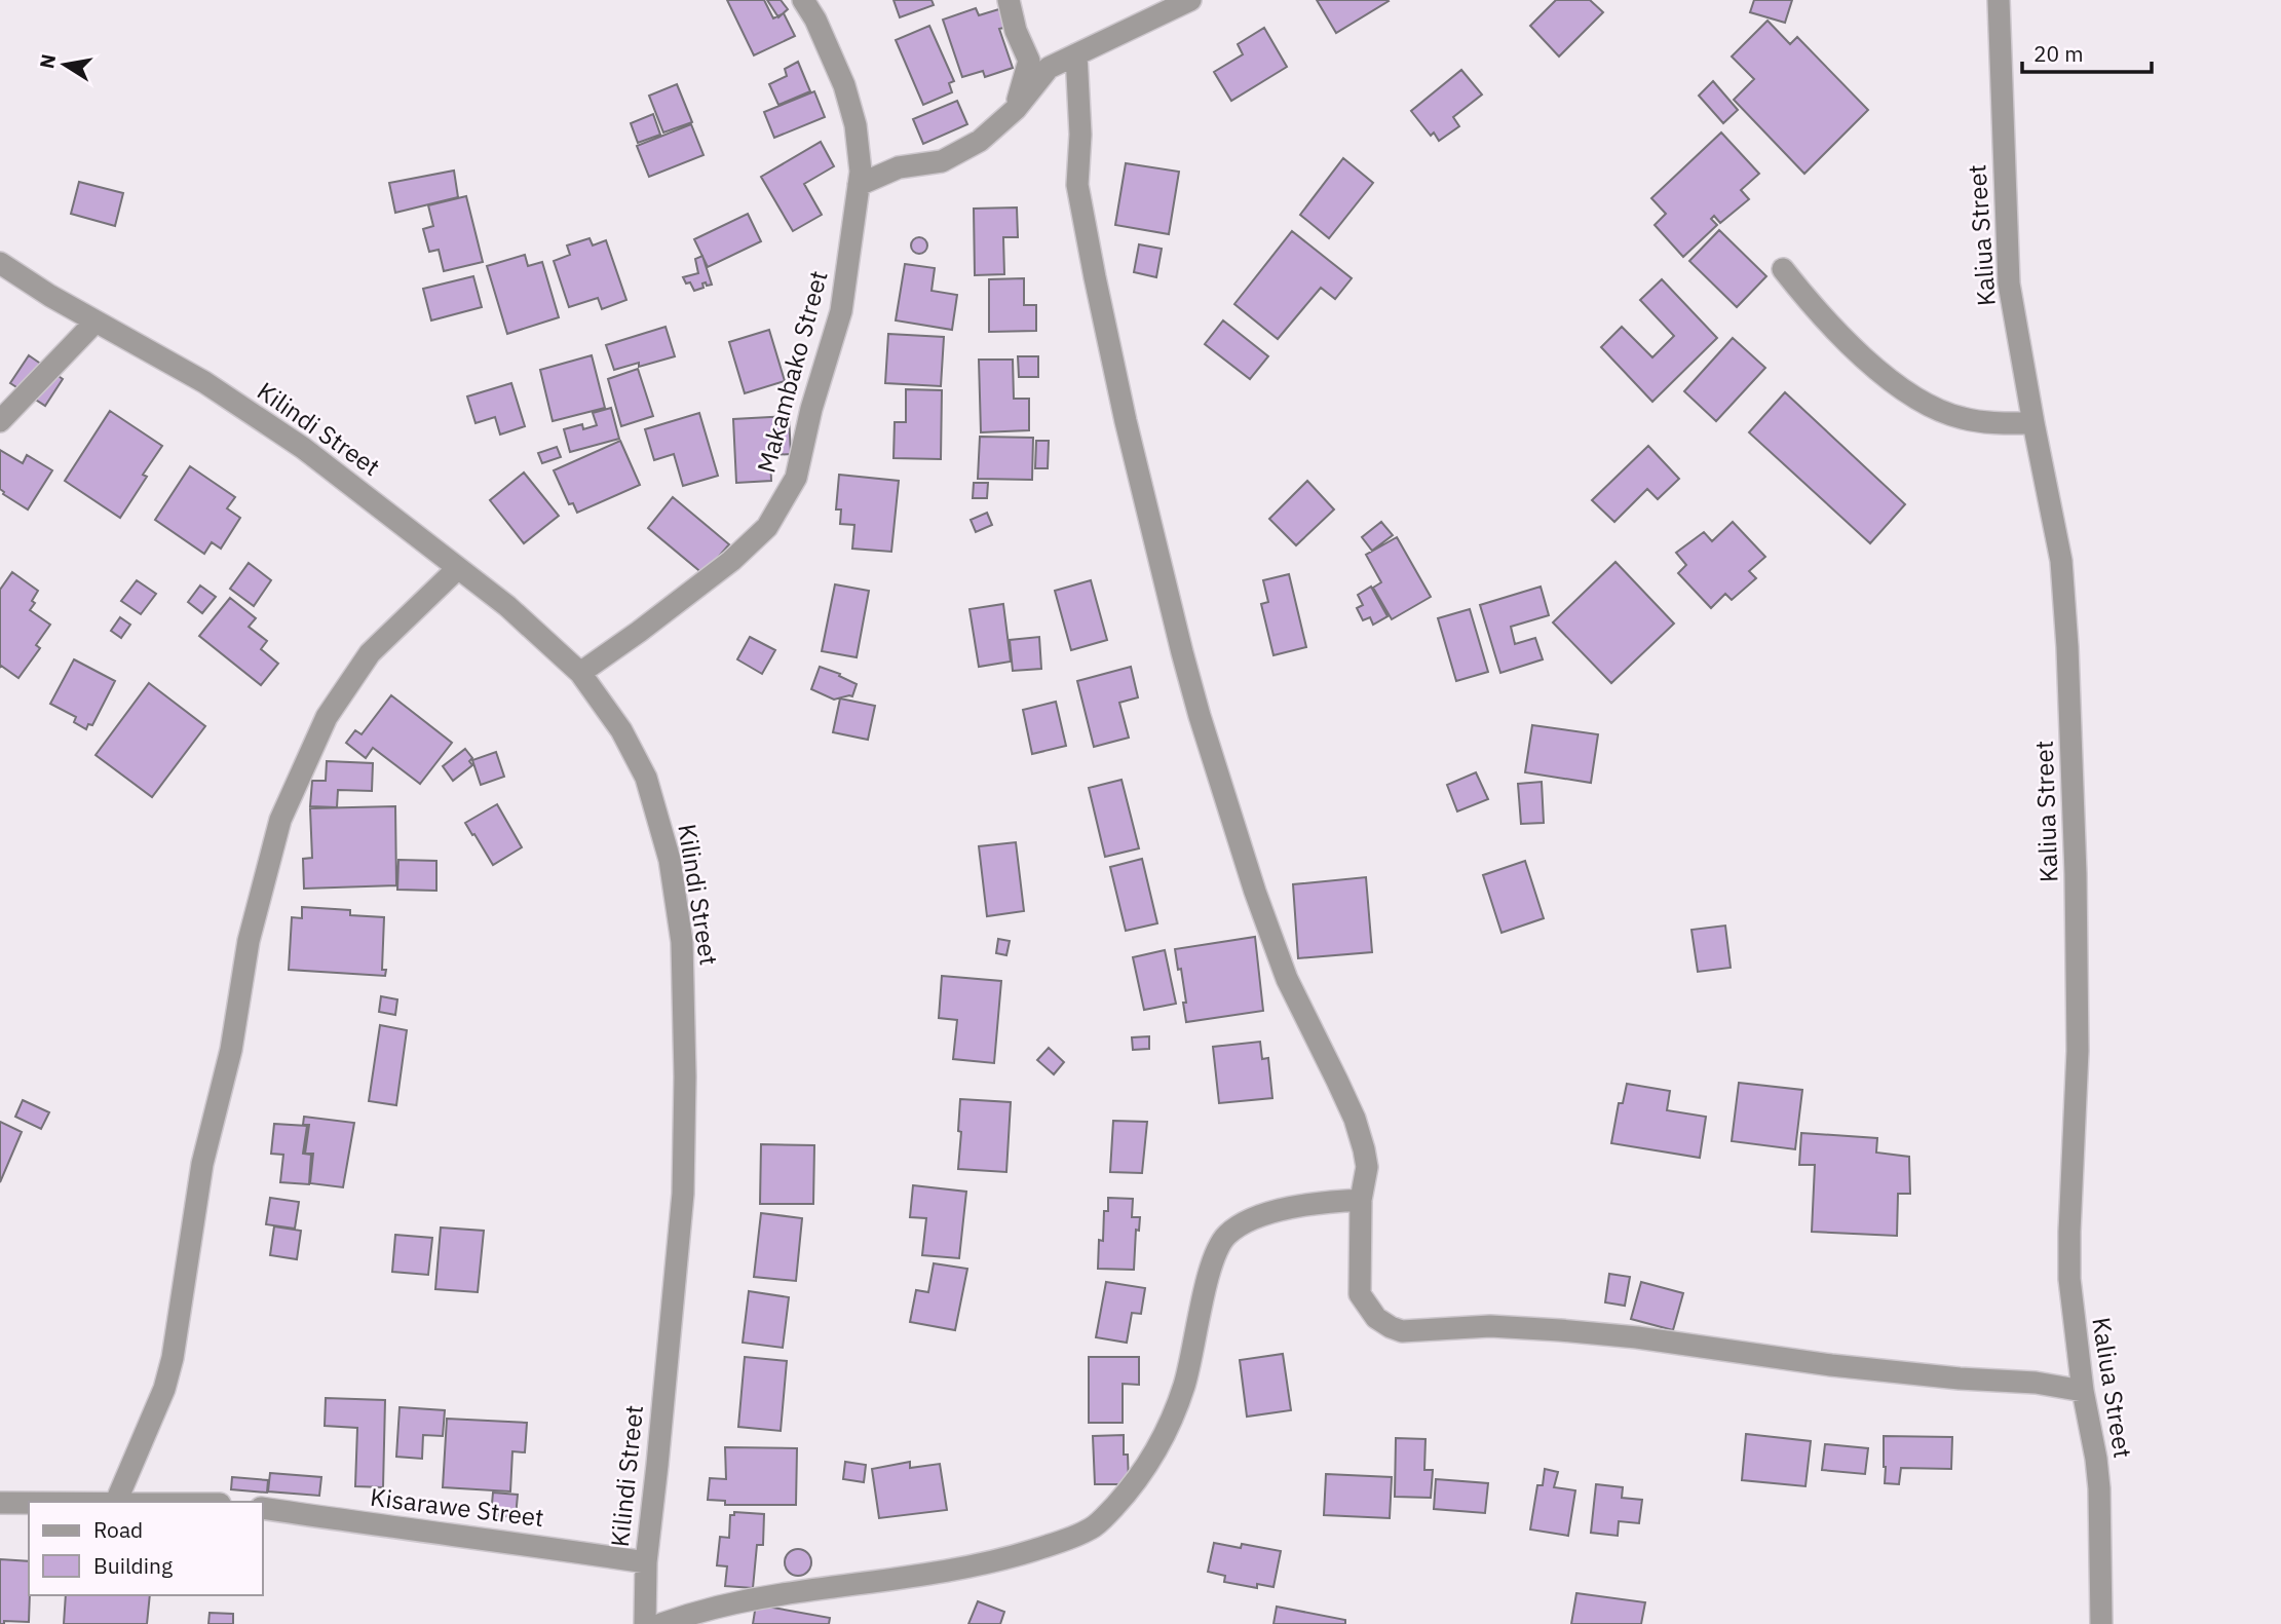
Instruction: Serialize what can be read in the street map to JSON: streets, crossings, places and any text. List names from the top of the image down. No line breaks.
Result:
{"streets":{"street":["Kaliua Street","Makambako Street","Kilindi Street","Kisarawe Street"]},"crossings":[["Makambako Street","Kilindi Street"],["Kilindi Street","Kisarawe Street"]],"legend":["Road","Building"],"scale_bar":"20 m","north":"left"}
